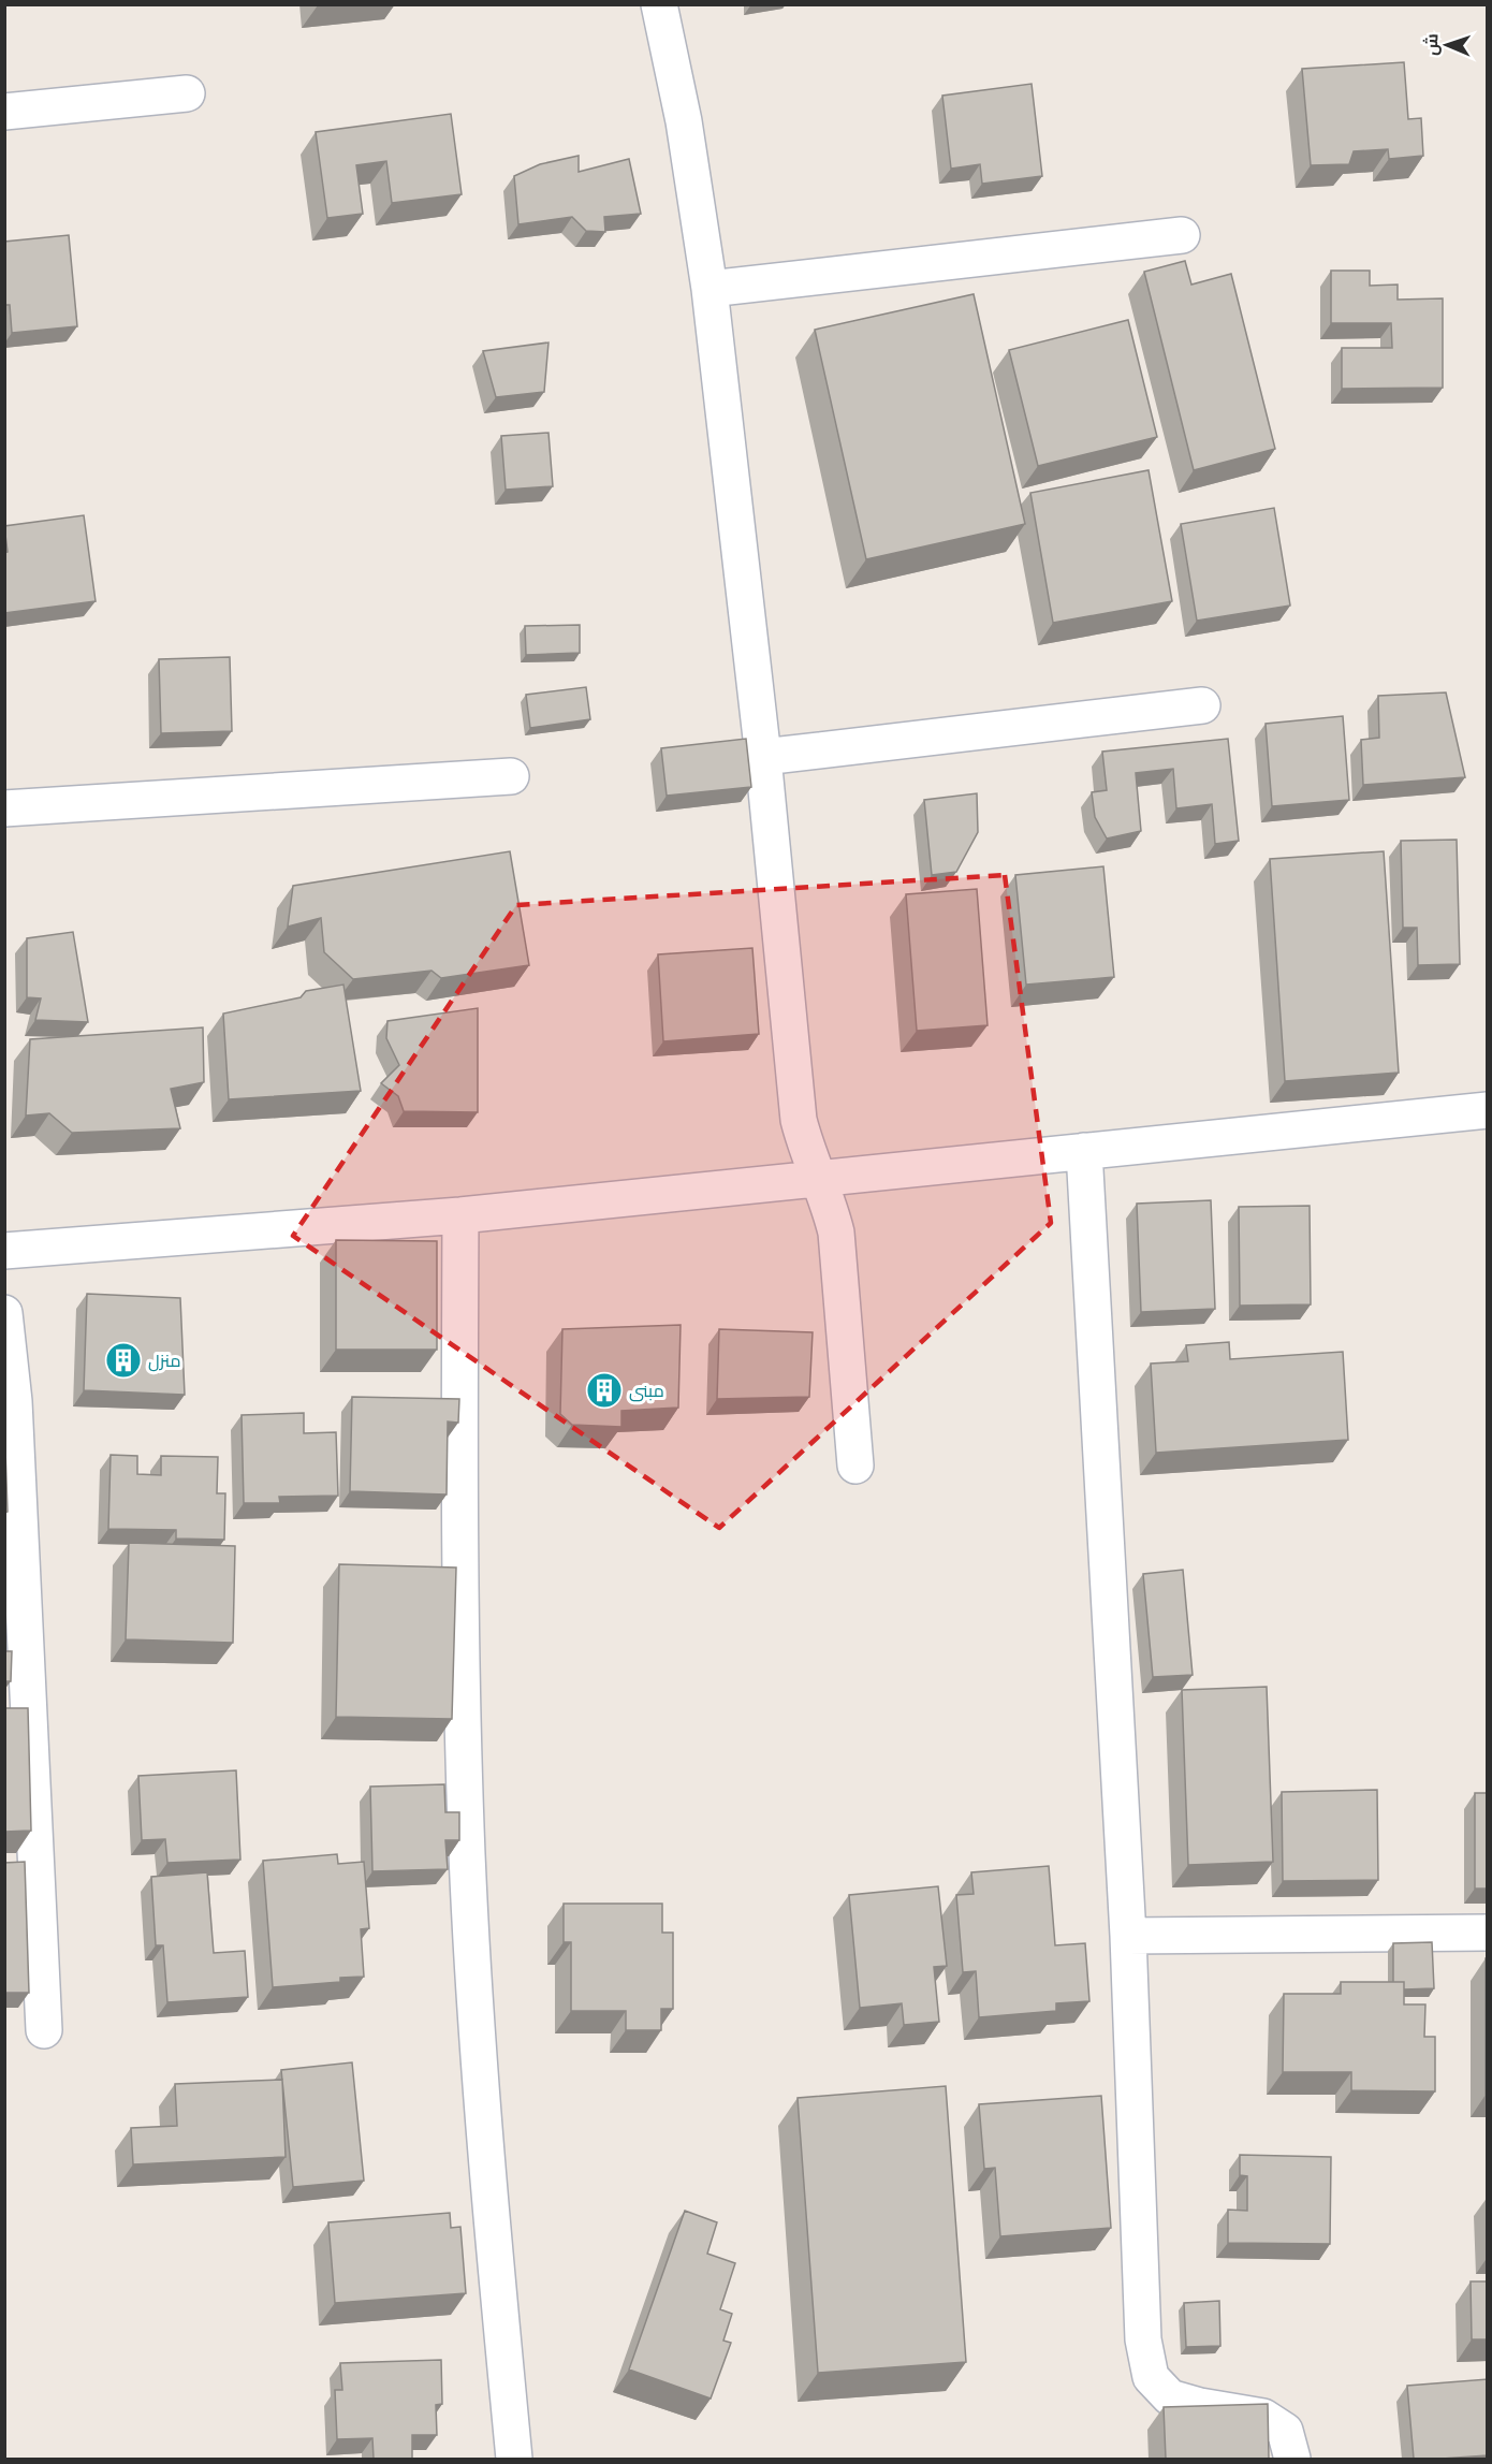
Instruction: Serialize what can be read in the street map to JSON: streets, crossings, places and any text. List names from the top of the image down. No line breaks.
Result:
{"places":{"building":["منزل","مبنى"]},"north":"left"}
